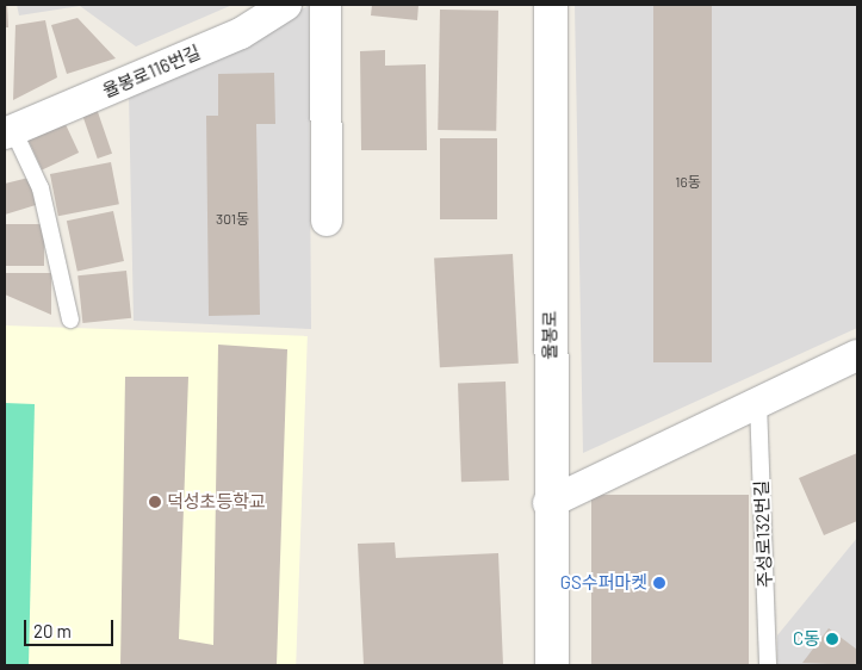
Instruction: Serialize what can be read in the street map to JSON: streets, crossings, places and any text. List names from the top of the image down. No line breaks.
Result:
{"streets":{"street":["율봉로116번길","율봉로"],"lane":["주성로132번길"]},"places":["덕성초등학교","GS수퍼마켓","C동"],"house_numbers":["16동","301동"],"scale_bar":"20 m"}
